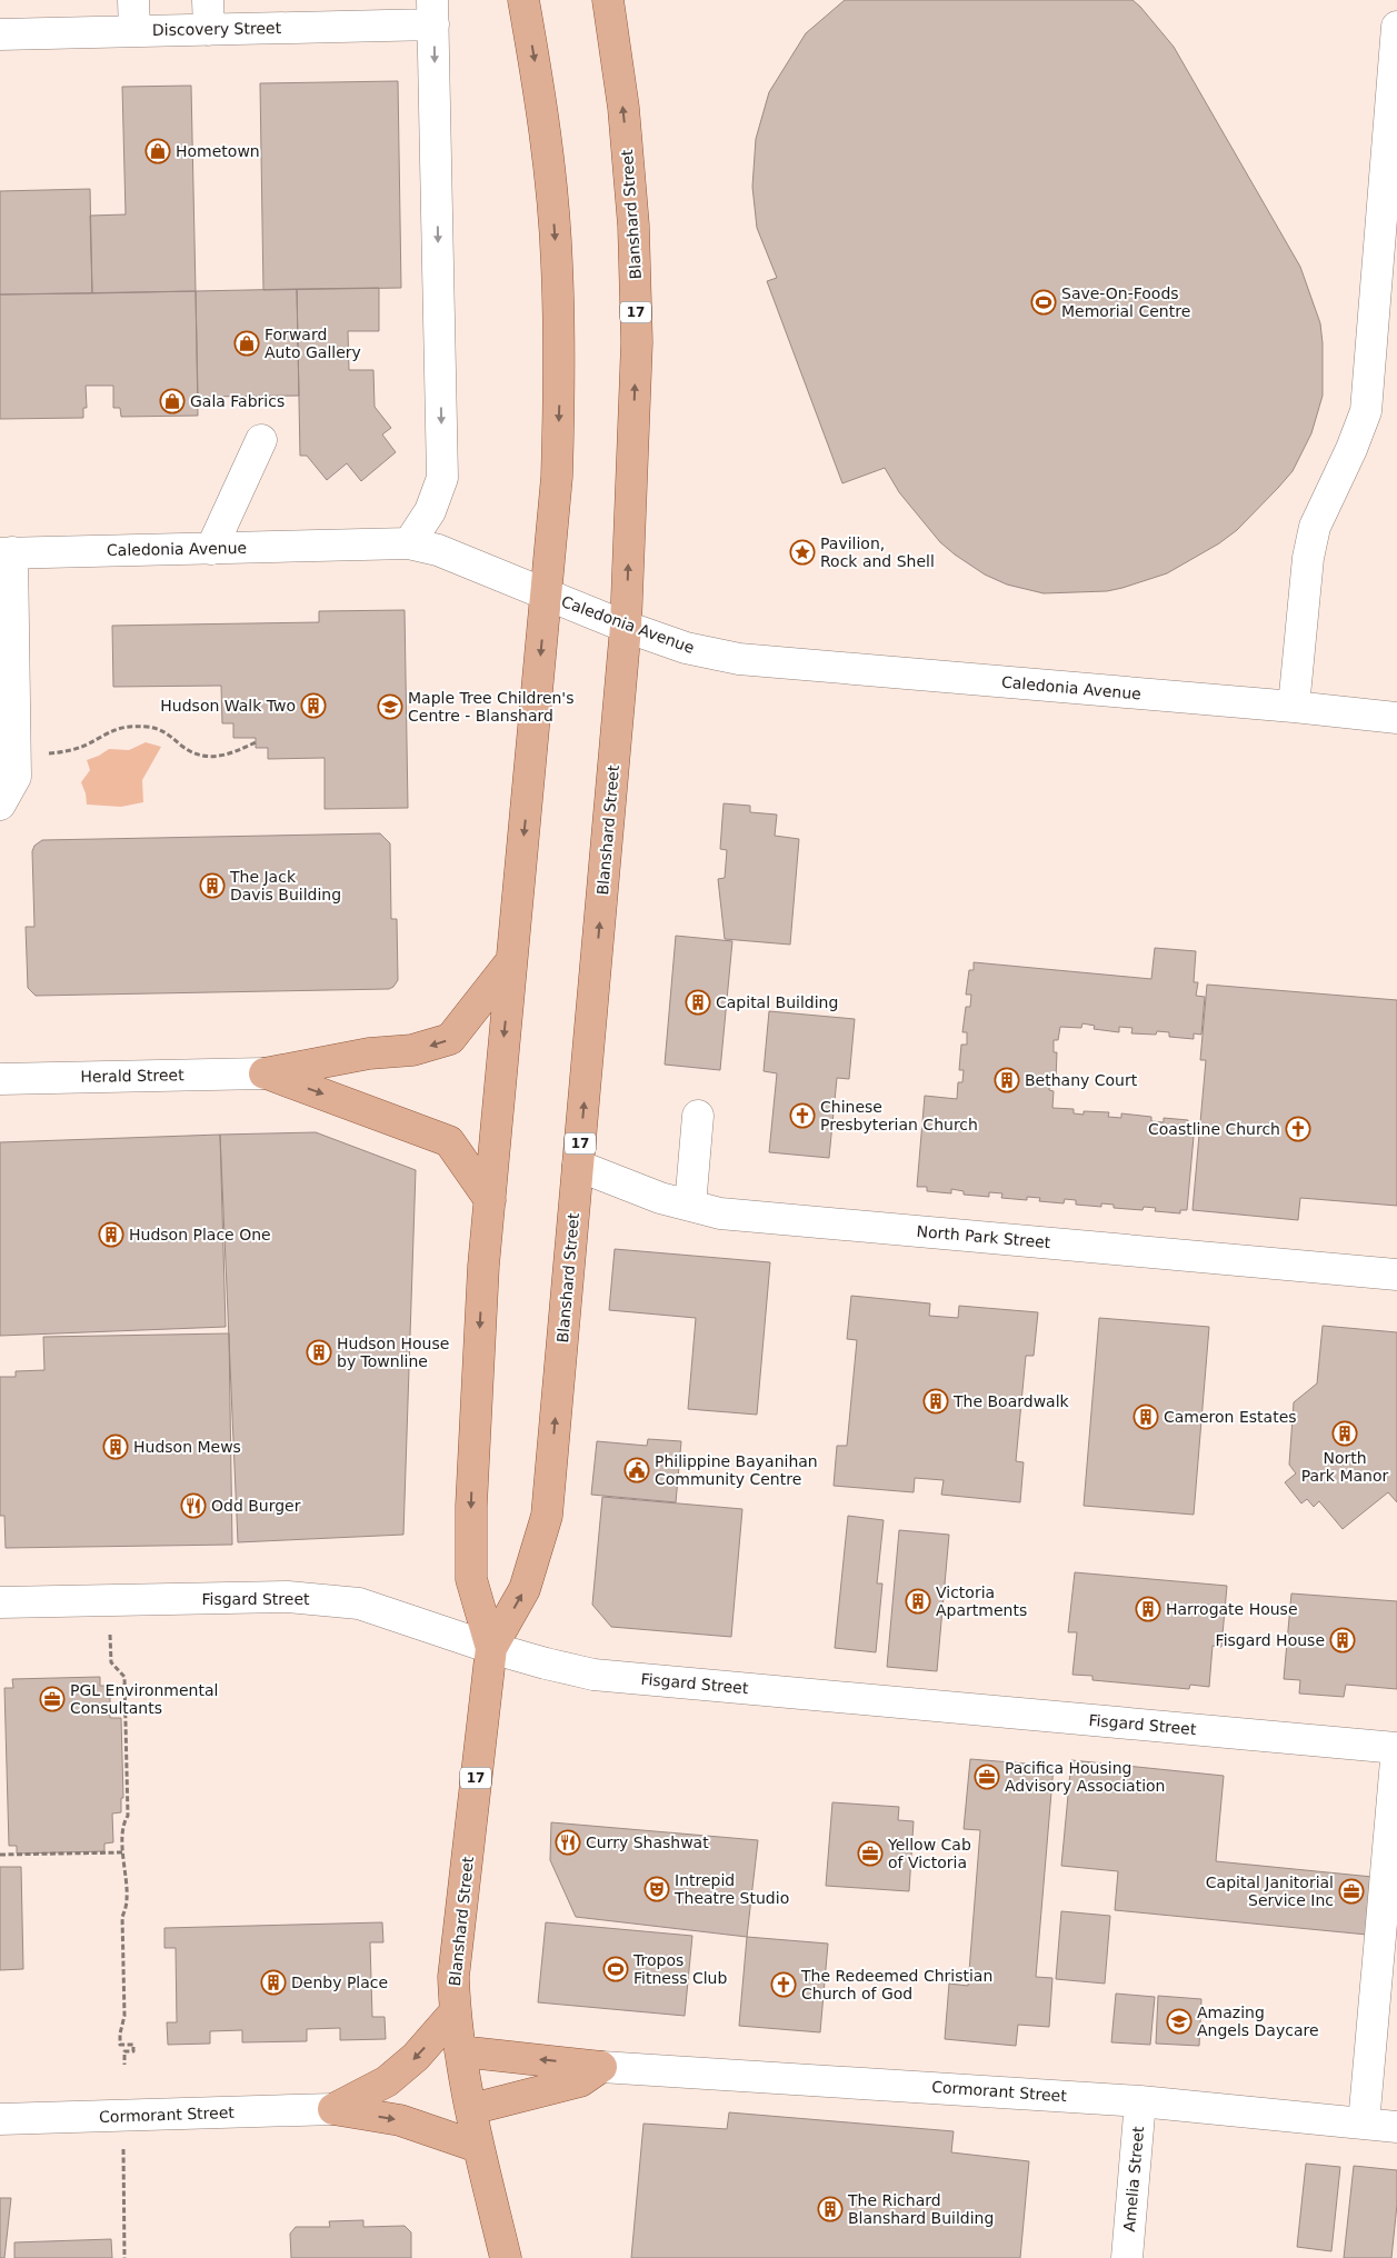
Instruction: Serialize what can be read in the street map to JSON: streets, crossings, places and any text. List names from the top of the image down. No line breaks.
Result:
{"streets":{"main road":["Blanshard Street","17"],"street":["Discovery Street","Caledonia Avenue","Herald Street","North Park Street","Fisgard Street","Cormorant Street","Amelia Street"]},"crossings":[["Blanshard Street","Caledonia Avenue"],["Blanshard Street","North Park Street"],["Blanshard Street","Fisgard Street"],["Cormorant Street","Amelia Street"]],"places":{"shop":["Hometown","Forward Auto Gallery","Gala Fabrics"],"sports":["Save-On-Foods Memorial Centre","Tropos Fitness Club"],"place":["Pavilion, Rock and Shell"],"building":["Hudson Walk Two","The Jack Davis Building","Capital Building","Bethany Court","Hudson Place One","Hudson House by Townline","The Boardwalk","Cameron Estates","North Park Manor","Hudson Mews","Victoria Apartments","Harrogate House","Fisgard House","Denby Place","The Richard Blanshard Building"],"school or university":["Maple Tree Children's Centre - Blanshard","Amazing Angels Daycare"],"church":["Chinese Presbyterian Church","Coastline Church","The Redeemed Christian Church of God"],"public building":["Philippine Bayanihan Community Centre"],"restaurant":["Odd Burger","Curry Shashwat"],"office":["PGL Environmental Consultants","Pacifica Housing Advisory Association","Yellow Cab of Victoria","Capital Janitorial Service Inc"],"theatre":["Intrepid Theatre Studio"]}}
